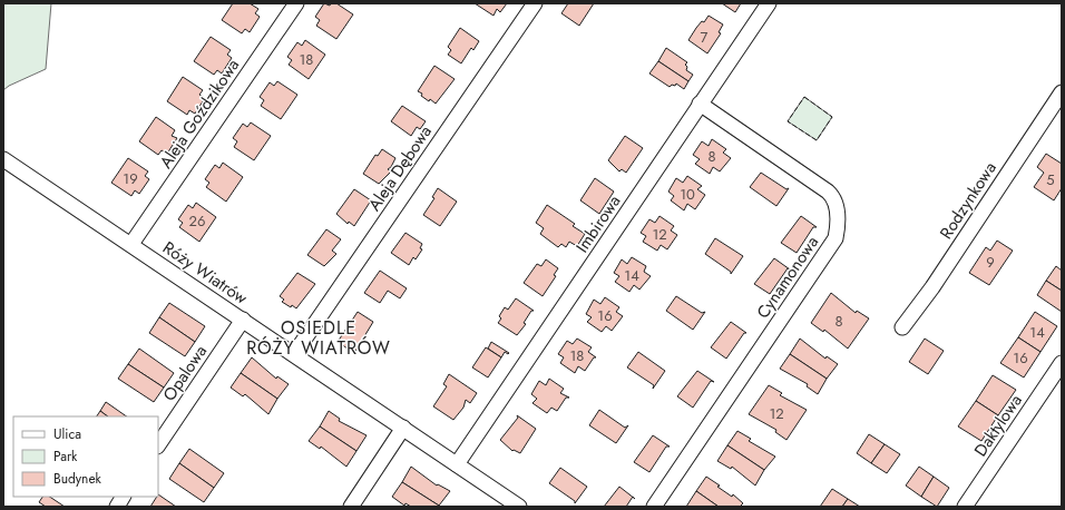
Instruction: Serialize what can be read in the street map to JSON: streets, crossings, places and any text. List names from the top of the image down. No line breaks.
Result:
{"streets":{"street":["Aleja Goździkowa","Aleja Dębowa","Rodzynkowa","Imbirowa","Róży Wiatrów","Cynamonowa","Opalowa","Daktylowa"]},"crossings":[["Aleja Goździkowa","Róży Wiatrów"],["Aleja Dębowa","Róży Wiatrów"],["Imbirowa","Róży Wiatrów"],["Imbirowa","Cynamonowa"],["Róży Wiatrów","Opalowa"]],"districts":["OSIEDLE RÓŻY WIATRÓW"],"house_numbers":["7","18","8","19","5","10","26","12","9","14","16","8","14","18","16","12"],"legend":["Ulica","Park","Budynek"]}
